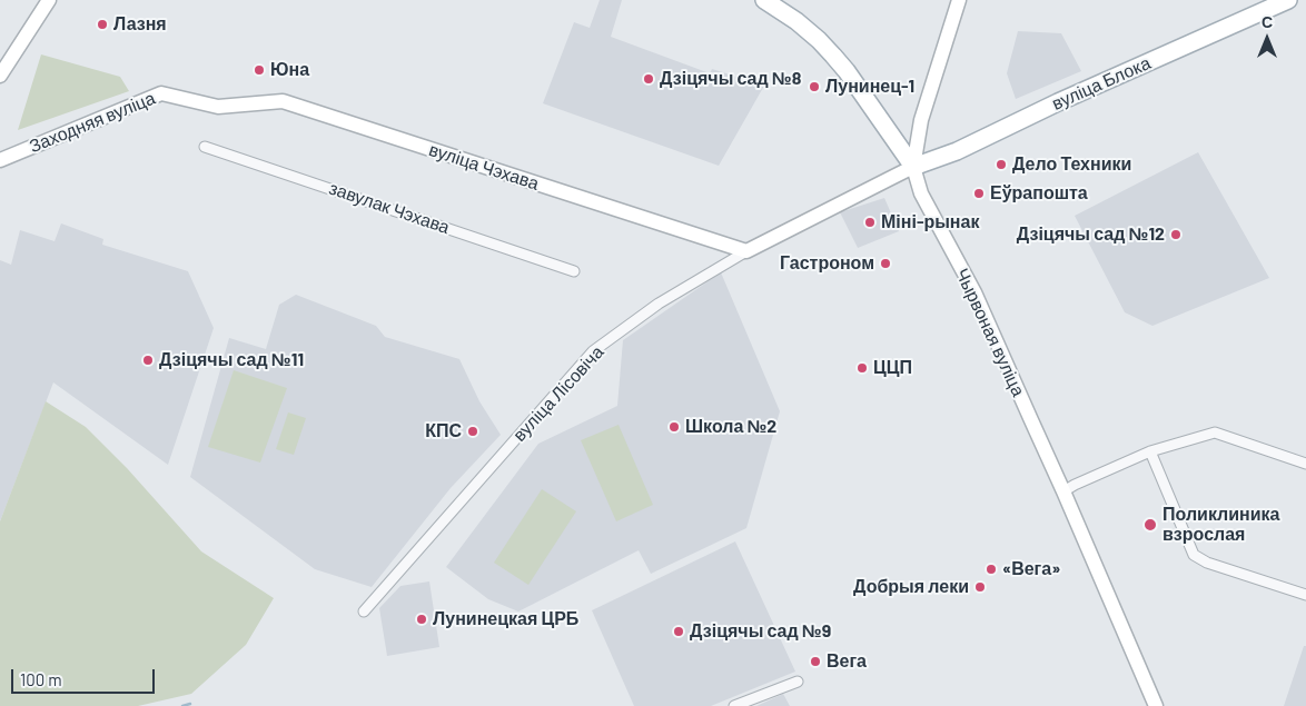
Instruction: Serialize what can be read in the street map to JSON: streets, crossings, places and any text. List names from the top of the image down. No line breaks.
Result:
{"streets":{"main road":["вуліца Блока","Чырвоная вуліца"],"street":["Заходняя вуліца","вуліца Чэхава","завулак Чэхава","вуліца Лісовіча"]},"crossings":[["вуліца Блока","Чырвоная вуліца"],["вуліца Блока","вуліца Лісовіча"],["Заходняя вуліца","вуліца Чэхава"],["вуліца Чэхава","вуліца Лісовіча"],["Чырвоная вуліца","вуліца Лісовіча"]],"places":["Лазня","Юна","Дзіцячы сад №8","Лунинец-1","Дело Техники","Еўрапошта","Міні-рынак","Дзіцячы сад №12","Гастроном","Дзіцячы сад №11","ЦЦП","Школа №2","КПС","Поликлиника взрослая","«Вега»","Добрыя леки","Лунинецкая ЦРБ","Дзіцячы сад №9","Вега"],"scale_bar":"100 m","north":"top"}
